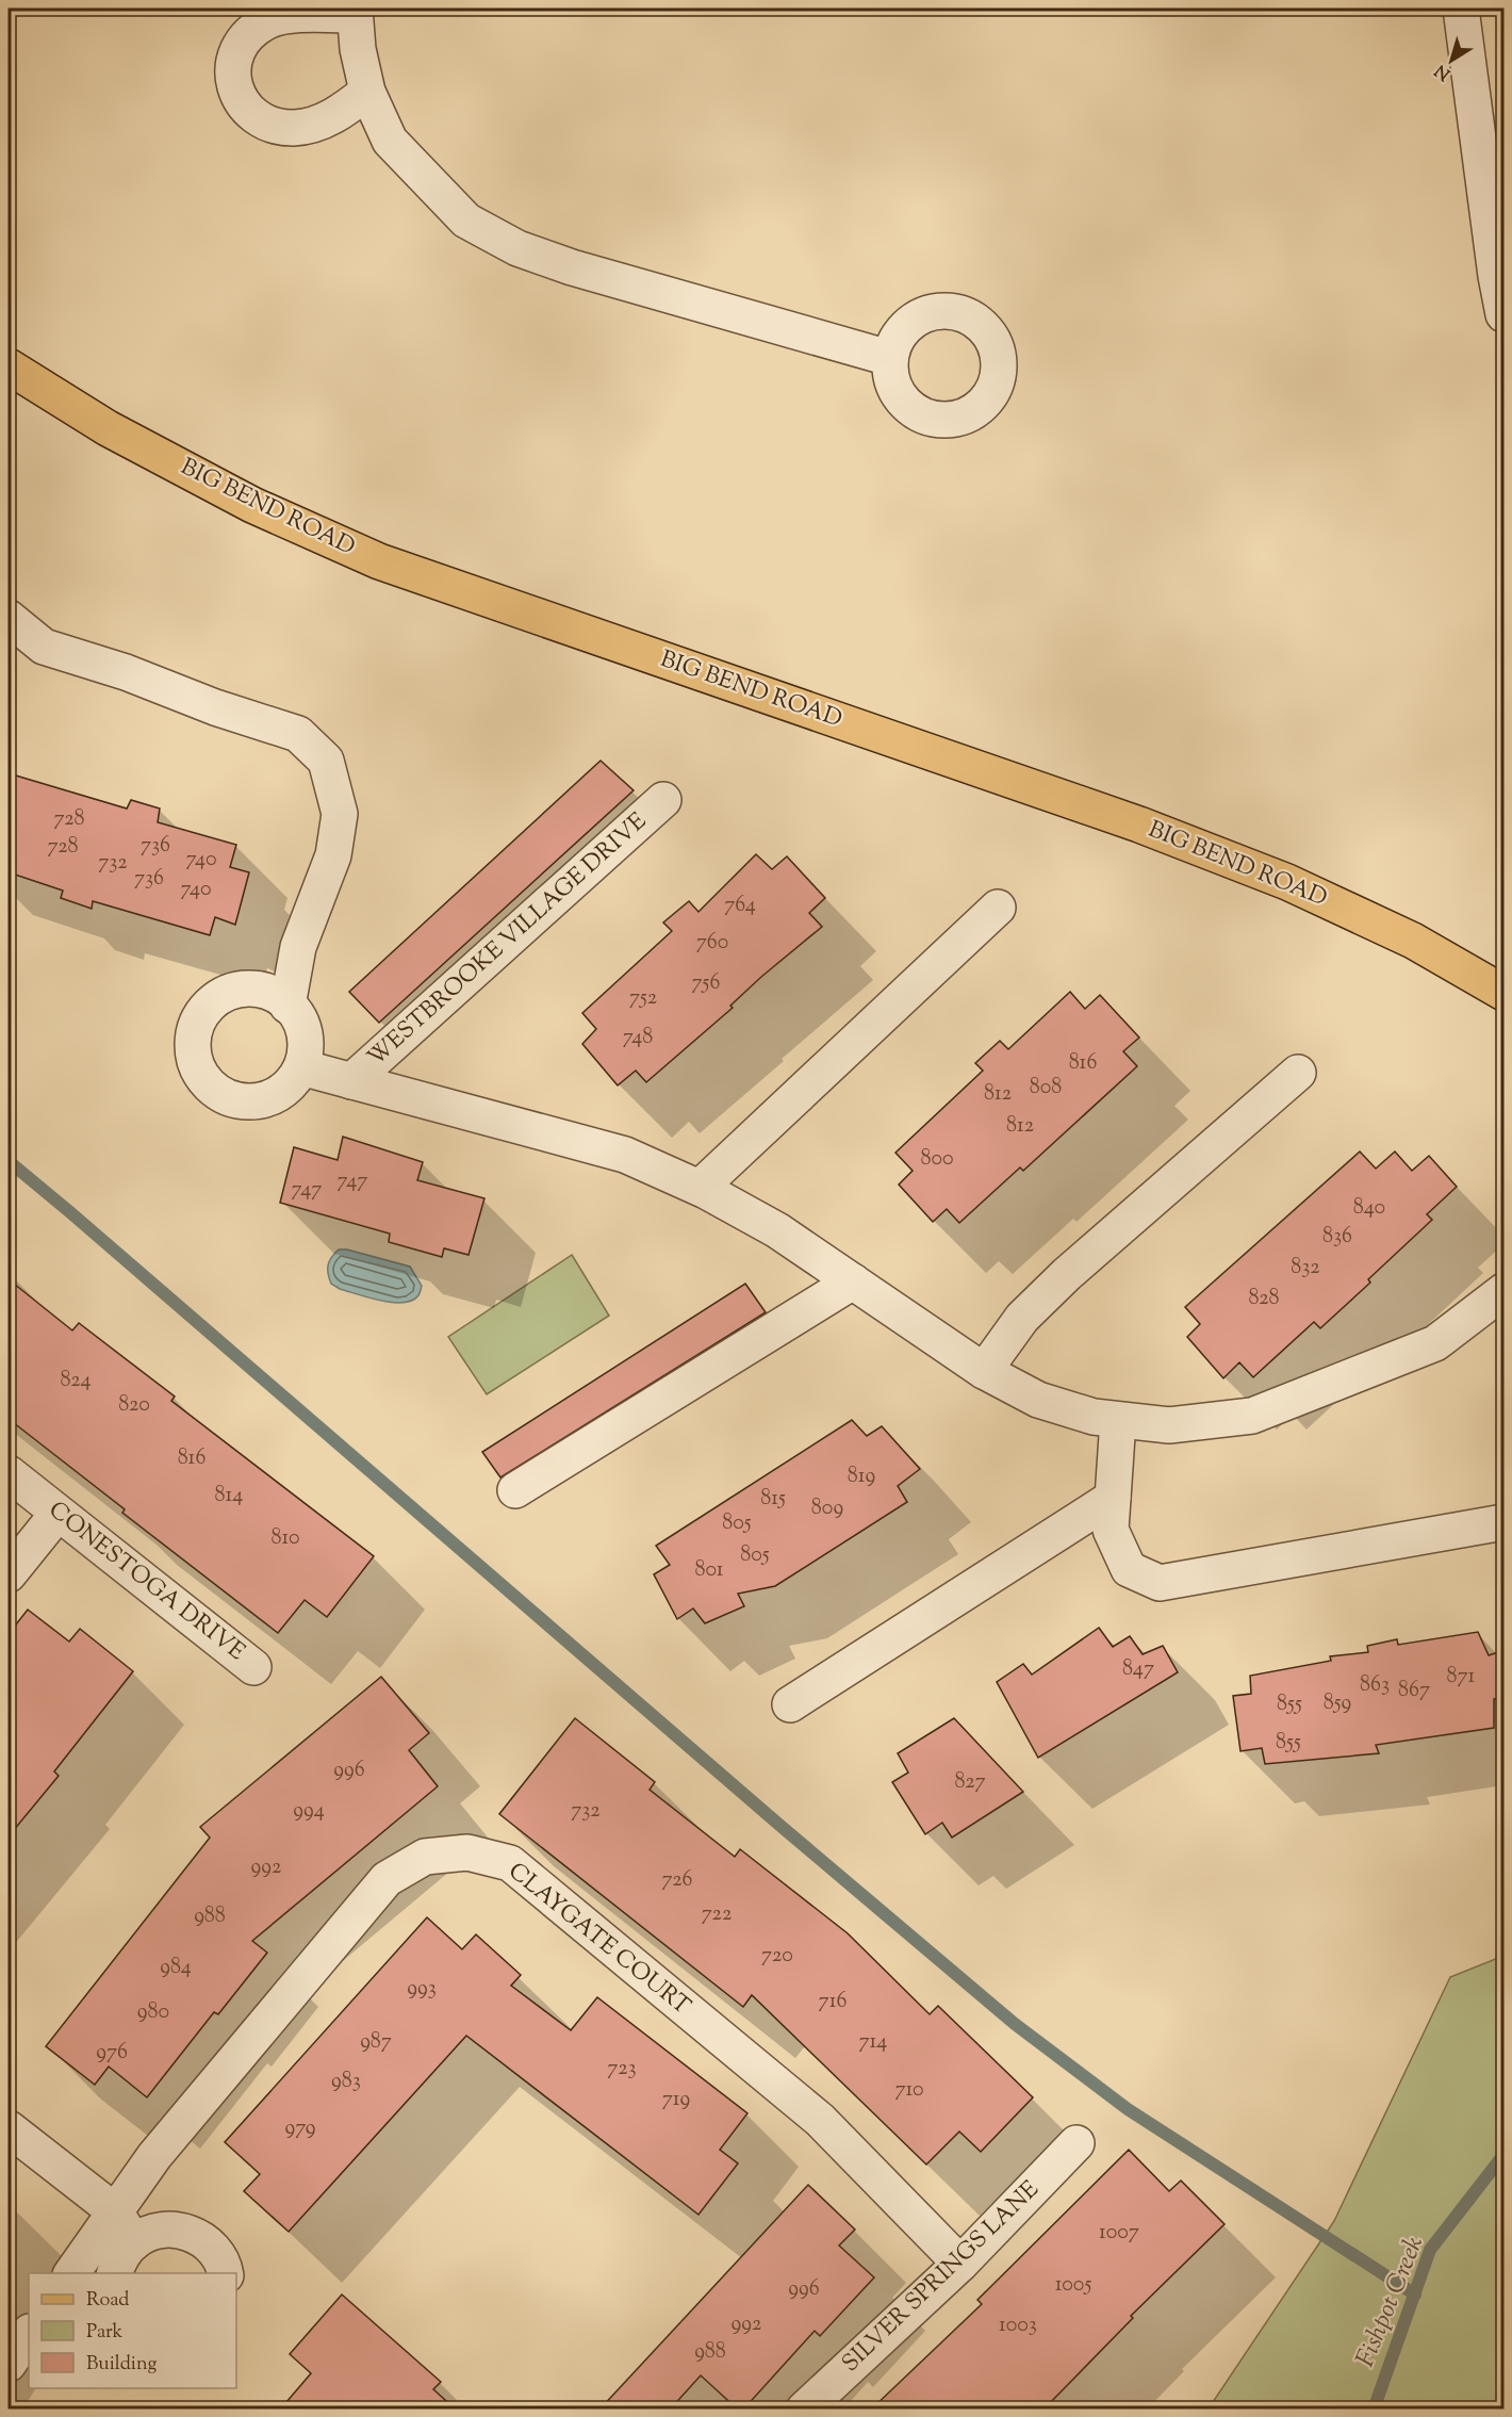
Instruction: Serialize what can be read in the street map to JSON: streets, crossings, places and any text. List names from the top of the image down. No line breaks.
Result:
{"streets":{"main road":["BIG BEND ROAD"],"street":["WESTBROOKE VILLAGE DRIVE","CONESTOGA DRIVE","CLAYGATE COURT","SILVER SPRINGS LANE"]},"crossings":[["CLAYGATE COURT","SILVER SPRINGS LANE"]],"water":["Fishpot Creek"],"house_numbers":["728","736","728","740","732","736","740","764","760","756","752","748","816","808","812","812","800","747","747","840","836","832","828","824","820","816","819","814","815","809","805","810","805","801","847","871","863","867","859","855","855","996","827","994","732","992","726","722","988","720","984","993","716","980","987","714","976","723","983","710","719","979","1007","1005","996","992","1003","988"],"legend":["Road","Park","Building"],"north":"bottom left"}
